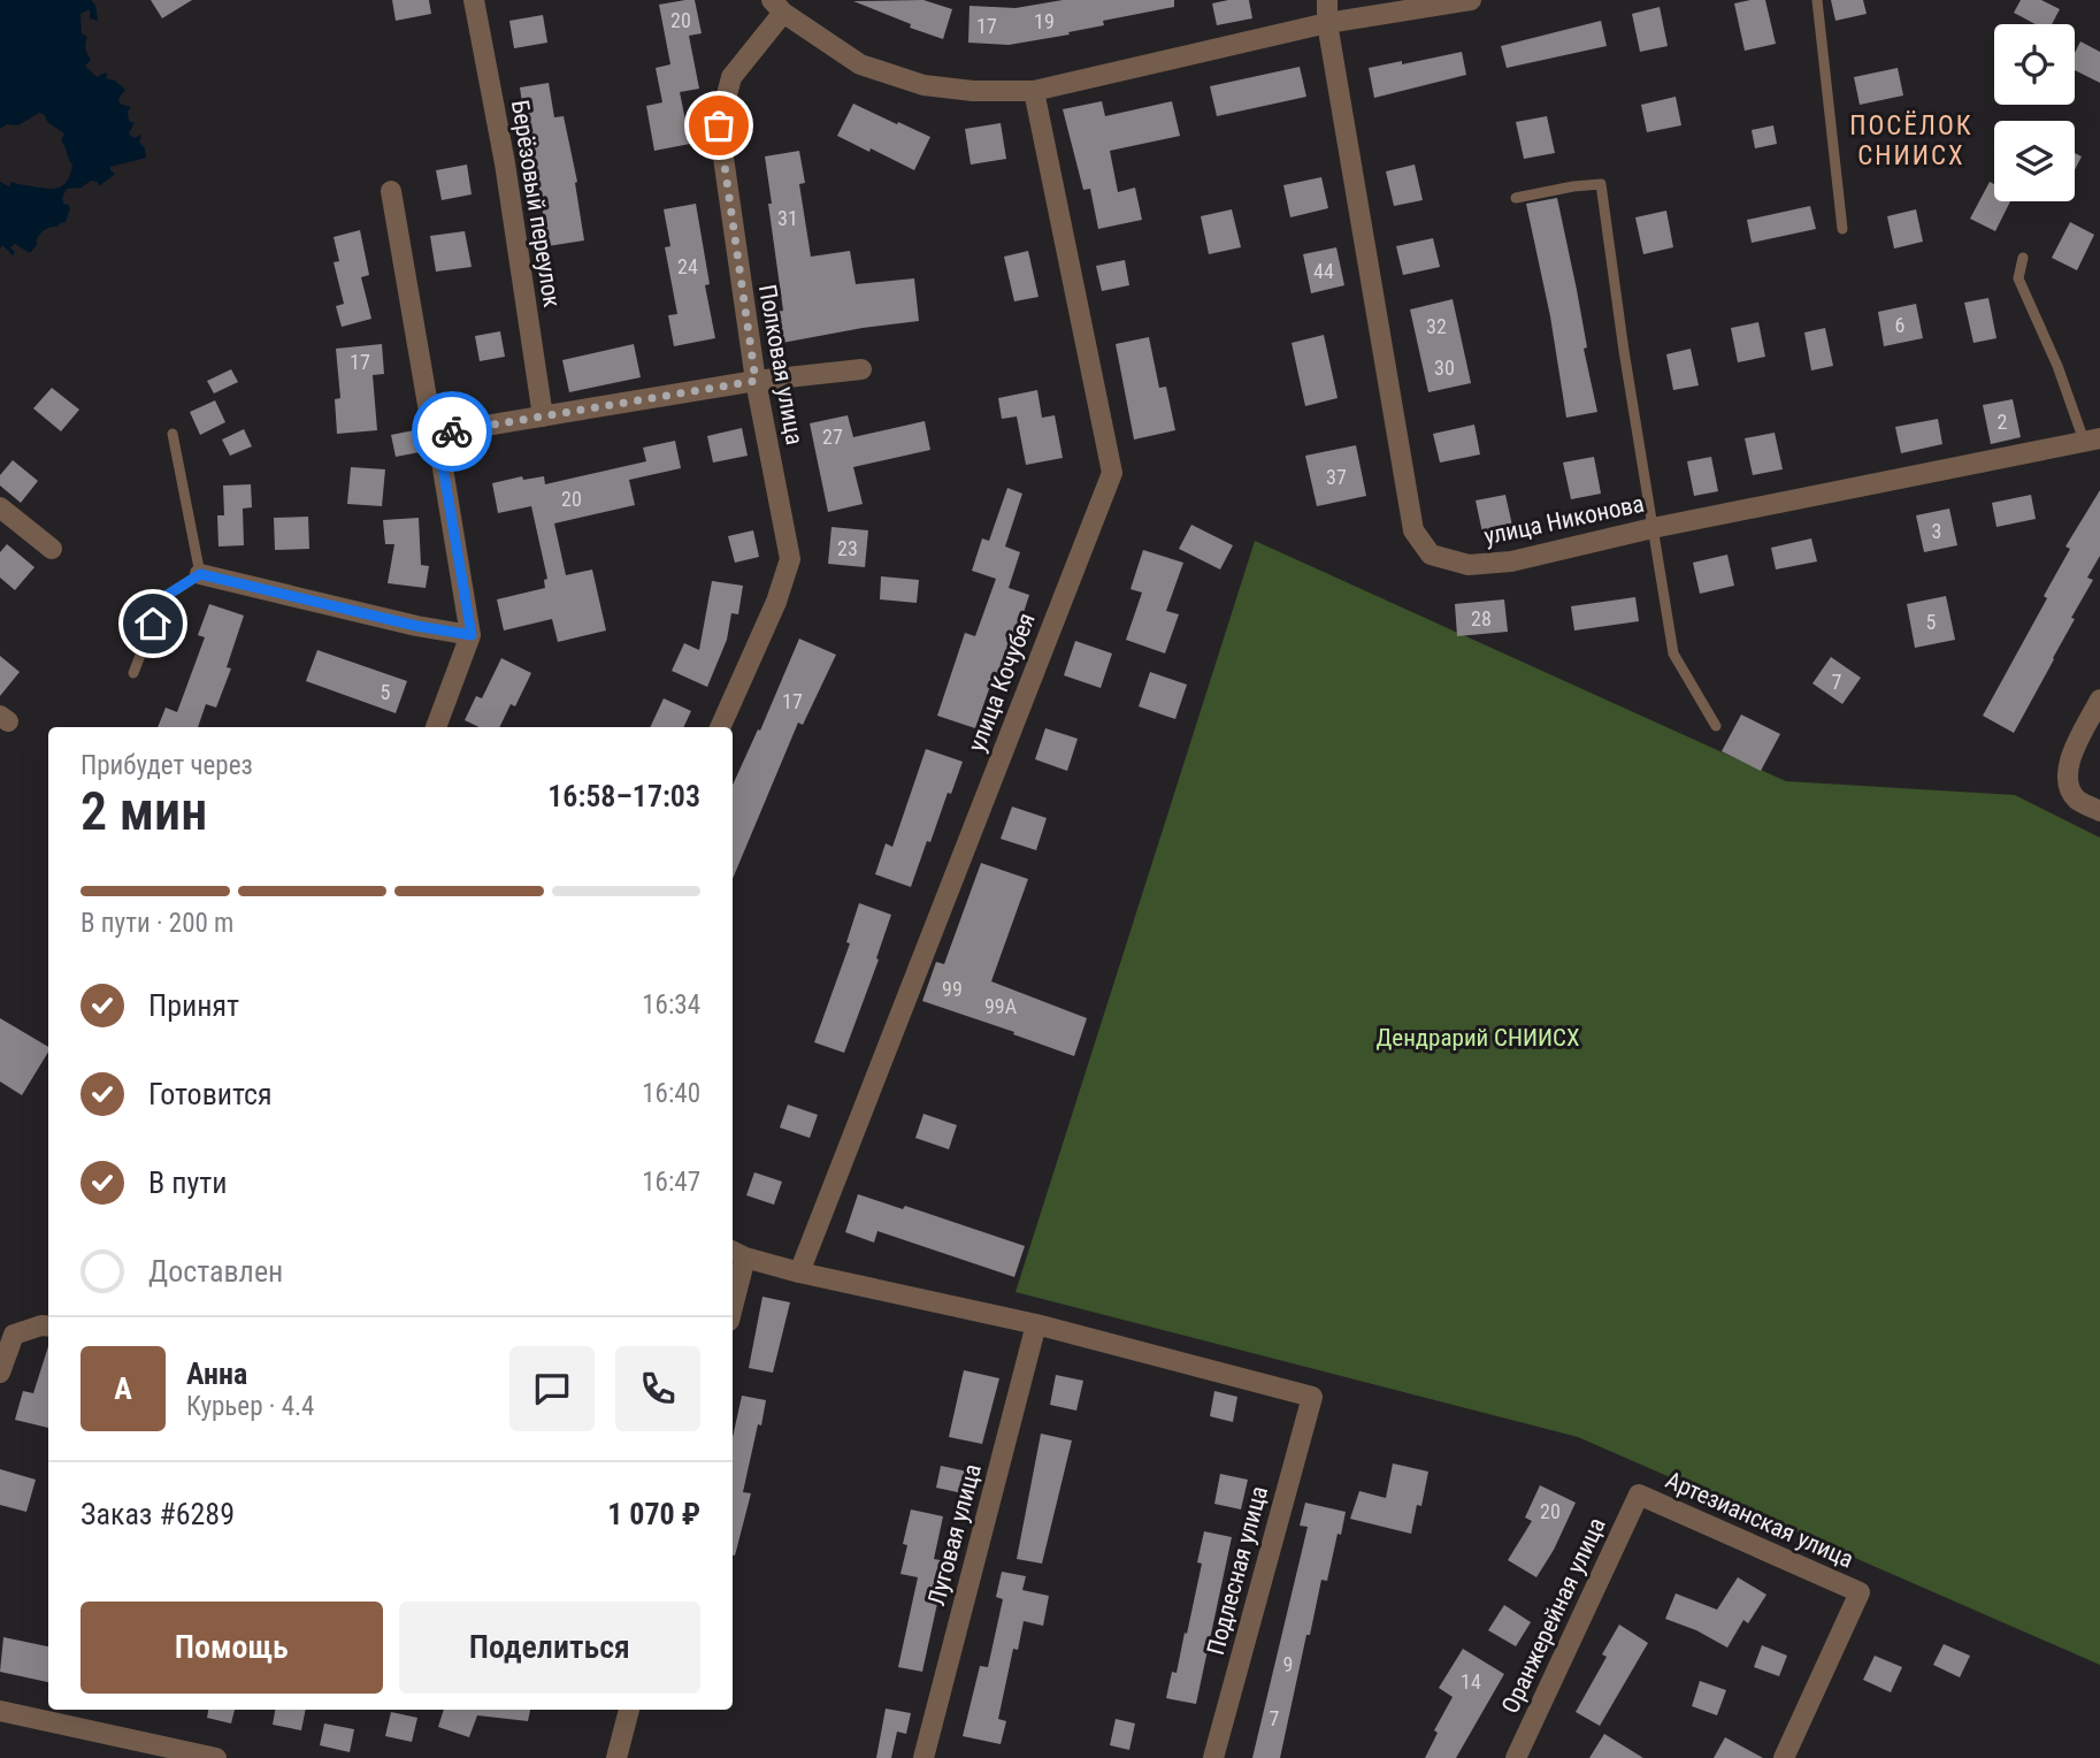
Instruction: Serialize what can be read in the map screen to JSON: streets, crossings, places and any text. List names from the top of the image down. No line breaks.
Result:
{"streets":{"street":["Берёзовый переулок","Полковая улица","улица Никонова","улица Кочубея","Артезианская улица","Луговая улица","Подлесная улица","Оранжерейная улица"]},"crossings":[["Артезианская улица","Оранжерейная улица"],["Луговая улица","Подлесная улица"]],"districts":["ПОСЁЛОК СНИИСХ"],"parks":["Дендрарий СНИИСХ"],"house_numbers":["20","19","17","31","24","44","6","32","17","30","2","27","37","20","3","23","28","5","7","5","17","99","99А","20","9","14","7"],"page":{"heading":["2 мин","Прибудет через","16:58–17:03"],"panel":["Анна","Курьер · 4.4","Заказ #6289","1 070 ₽"],"bar":"В пути · 200 m","list":[["Принят","16:34"],["Готовится","16:40"],["В пути","16:47"],"Доставлен"],"round":"А","buttons":["Помощь","Поделиться"]}}
